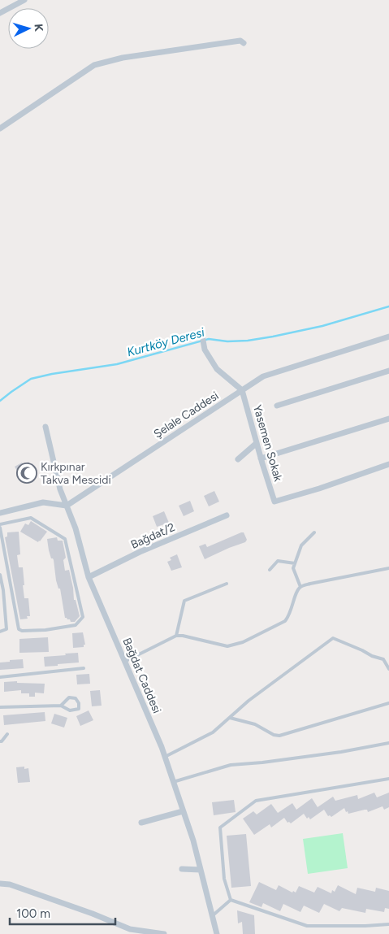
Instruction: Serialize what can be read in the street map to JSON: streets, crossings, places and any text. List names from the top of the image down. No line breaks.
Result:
{"streets":{"street":["Şelale Caddesi","Yasemen Sokak","Bağdat/2","Bağdat Caddesi"]},"crossings":[["Şelale Caddesi","Yasemen Sokak"],["Şelale Caddesi","Bağdat Caddesi"],["Bağdat/2","Bağdat Caddesi"]],"water":["Kurtköy Deresi"],"places":{"mosque":["Kırkpınar Takva Mescidi"]},"scale_bar":"100 m","north":"right"}
